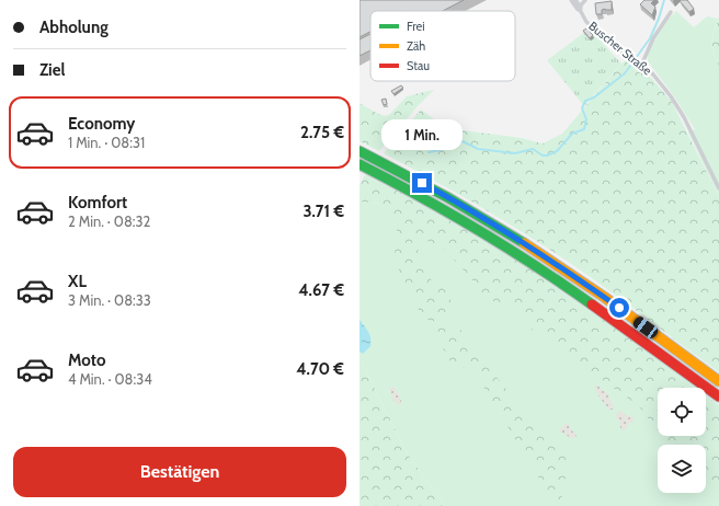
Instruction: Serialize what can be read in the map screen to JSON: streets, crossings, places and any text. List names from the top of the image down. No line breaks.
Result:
{"streets":{"street":["Buscher Straße"]},"legend":["Frei","Zäh","Stau"],"page":{"banner":["Abholung","Ziel"],"list":[{"name":"Economy","note":"1 Min. · 08:31","value":"2.75 €"},{"name":"Komfort","note":"2 Min. · 08:32","value":"3.71 €"},{"name":"XL","note":"3 Min. · 08:33","value":"4.67 €"},{"name":"Moto","note":"4 Min. · 08:34","value":"4.70 €"}],"bubble":"1 Min.","buttons":"Bestätigen"}}
